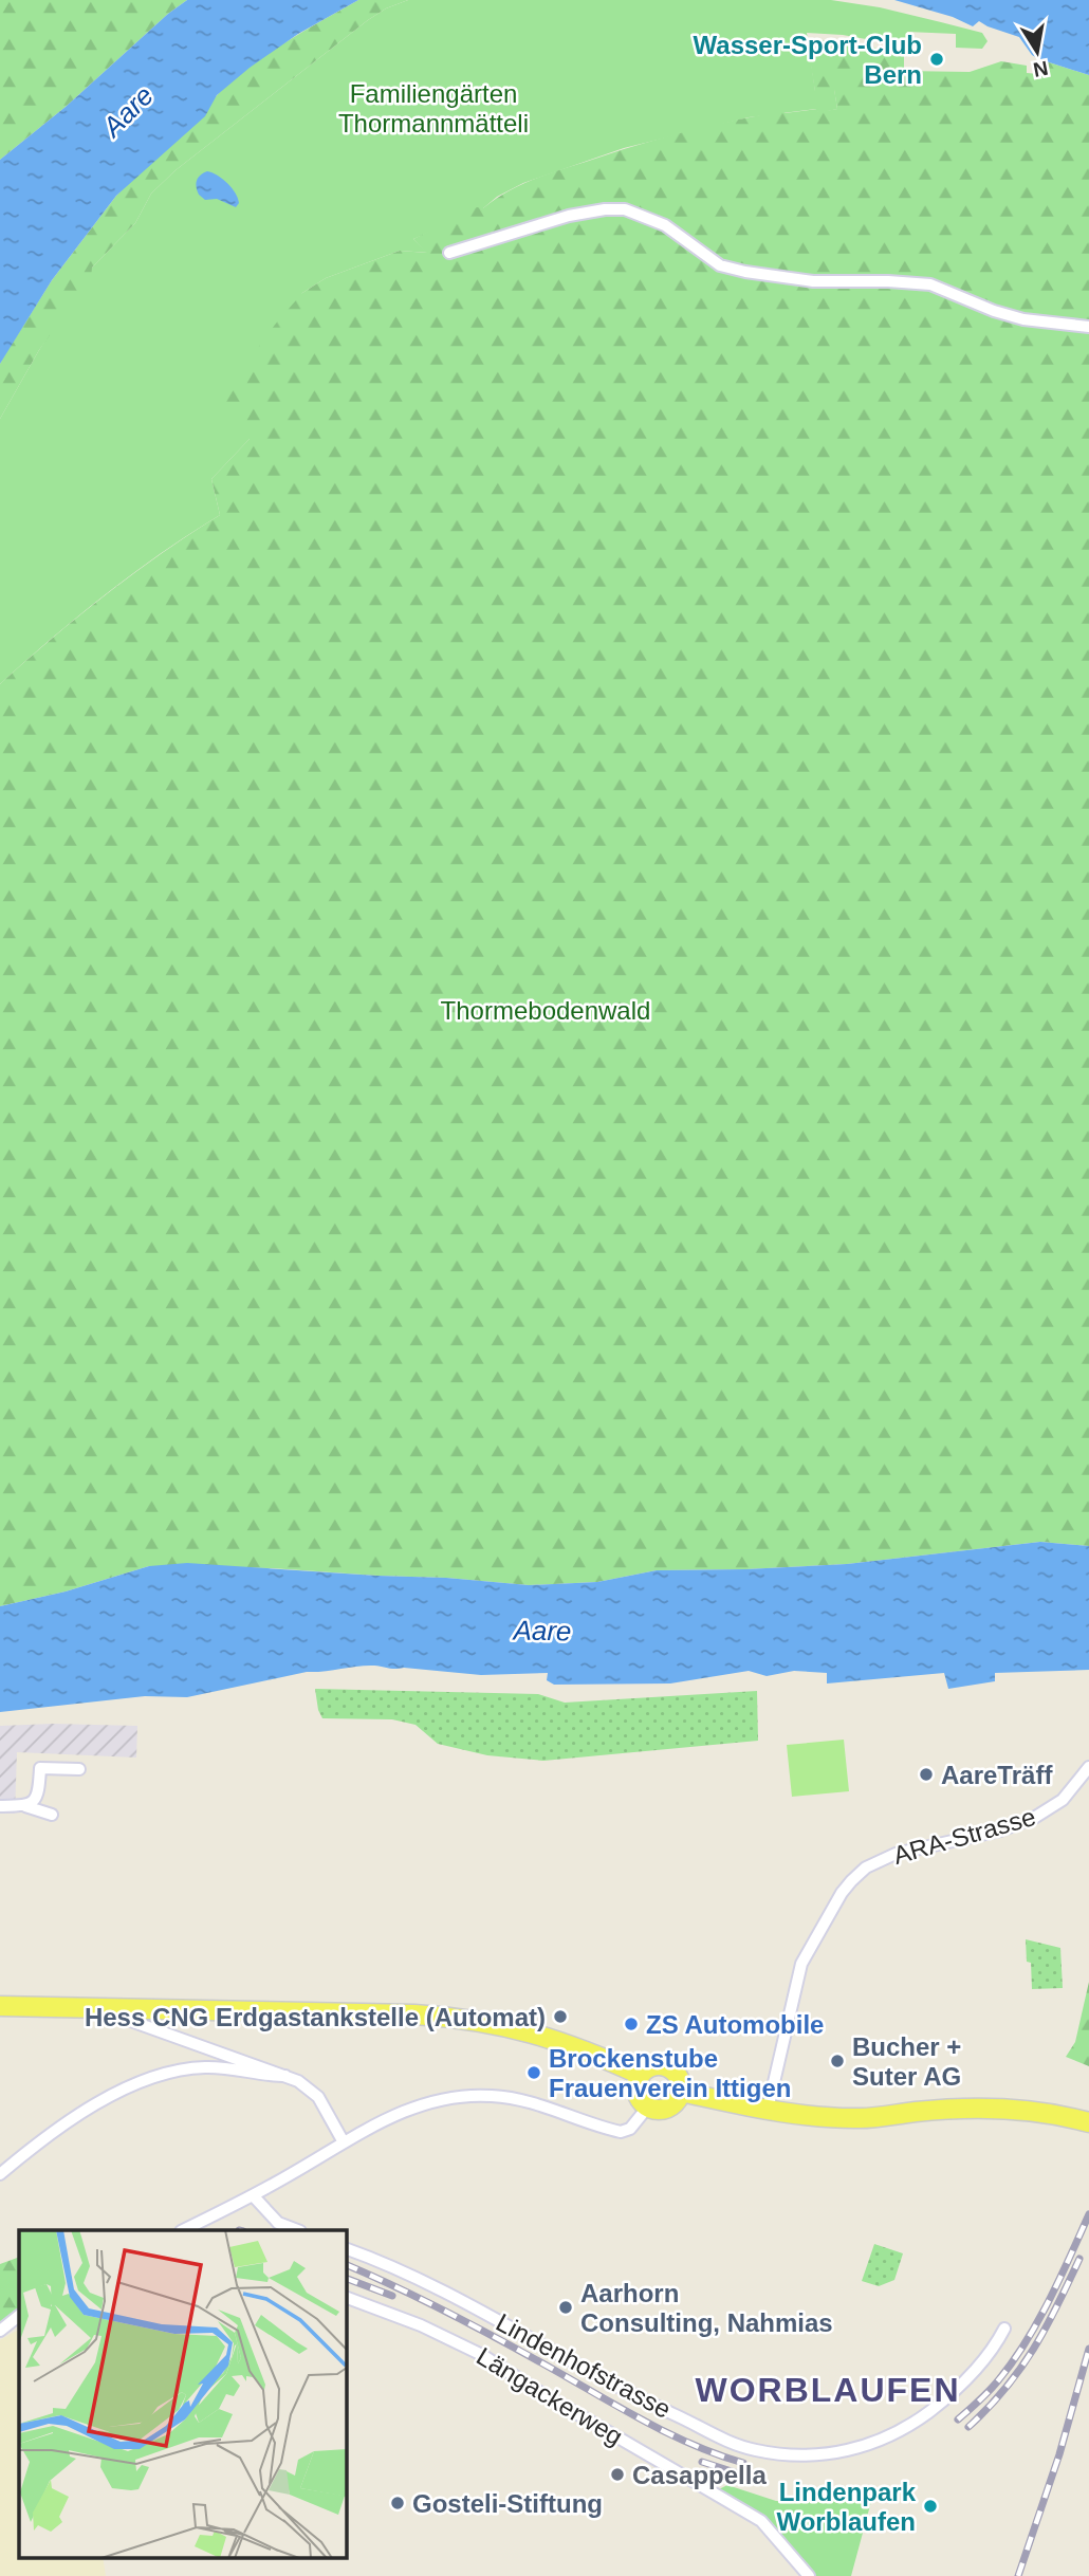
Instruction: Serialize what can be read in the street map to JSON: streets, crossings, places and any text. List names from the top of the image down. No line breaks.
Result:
{"streets":{"street":["ARA-Strasse","Lindenhofstrasse","Längackerweg"]},"districts":["WORBLAUFEN"],"water":["Aare"],"parks":["Familiengärten Thormannmätteli","Thormebodenwald"],"places":["Wasser-Sport-Club Bern","AareTräff","Hess CNG Erdgastankstelle (Automat)","ZS Automobile","Bucher + Suter AG","Brockenstube Frauenverein Ittigen","Aarhorn Consulting, Nahmias","Casappella","Gosteli-Stiftung","Lindenpark Worblaufen"],"north":"bottom"}
